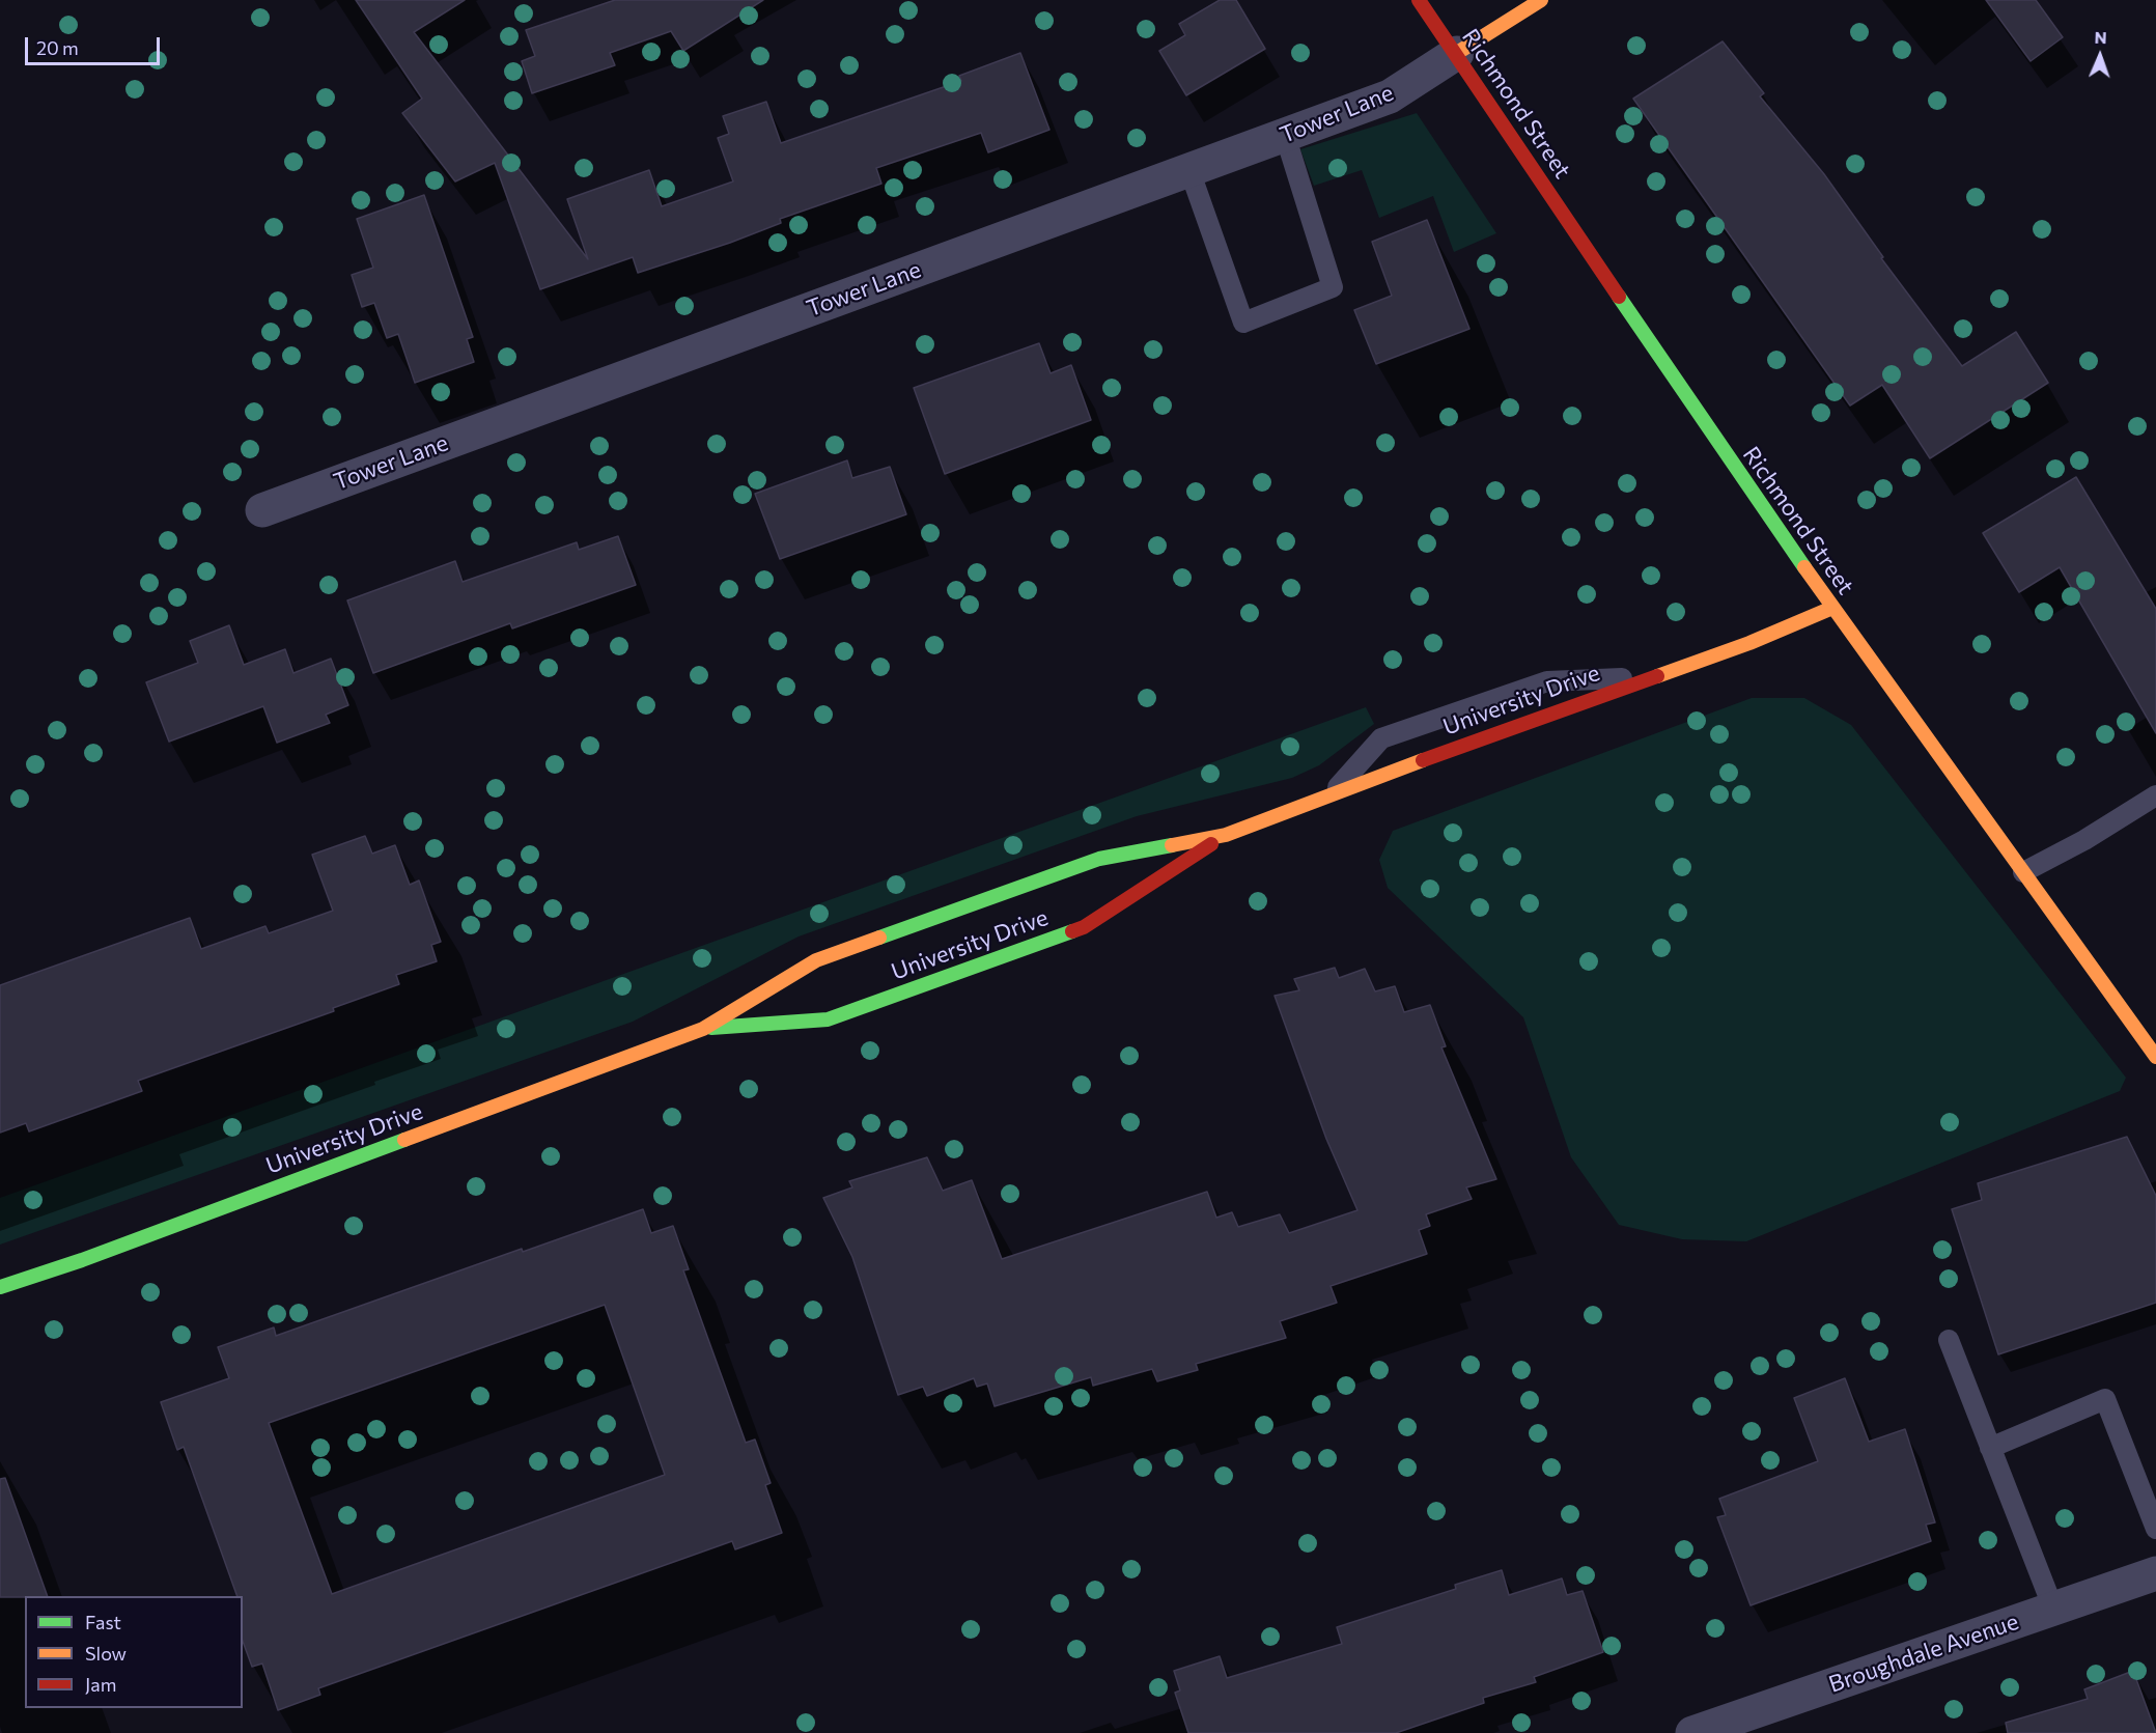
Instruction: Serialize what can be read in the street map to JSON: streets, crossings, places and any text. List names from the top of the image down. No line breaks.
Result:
{"streets":{"street":["Richmond Street","Tower Lane","University Drive","Broughdale Avenue"]},"crossings":[["Richmond Street","Tower Lane"],["Richmond Street","University Drive"]],"legend":["Fast","Slow","Jam"],"scale_bar":"20 m","north":"top"}
